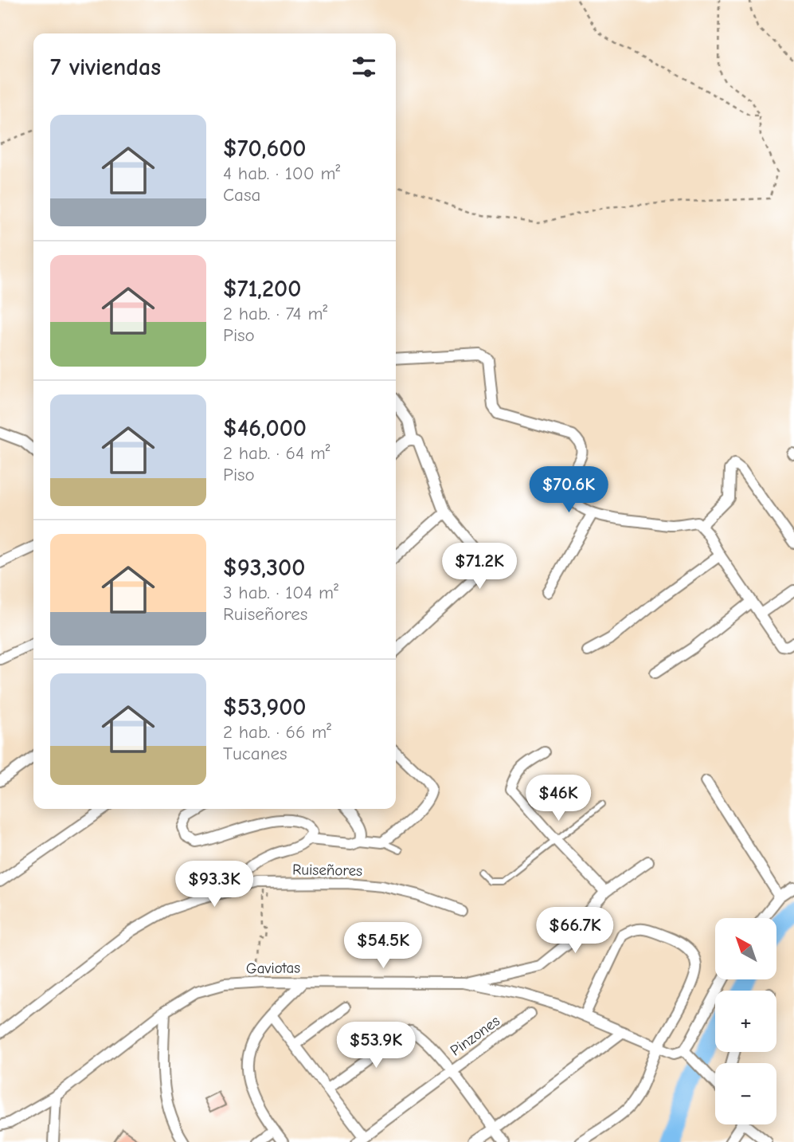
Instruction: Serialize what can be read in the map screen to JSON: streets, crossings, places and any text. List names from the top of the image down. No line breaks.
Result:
{"streets":{"street":["Ruiseñores","Gaviotas","Pinzones"]},"north":"top left","page":{"heading":"7 viviendas","list":[{"name":"$70,600","note":"4 hab. · 100 m² · Casa"},{"name":"$71,200","note":"2 hab. · 74 m² · Piso"},{"name":"$46,000","note":"2 hab. · 64 m² · Piso"},{"name":"$93,300","note":"3 hab. · 104 m² · Ruiseñores"},{"name":"$53,900","note":"2 hab. · 66 m² · Tucanes"}],"price":["$70.6K","$71.2K","$46K","$93.3K","$66.7K","$54.5K","$53.9K"],"map_buttons":["+","−"]}}
